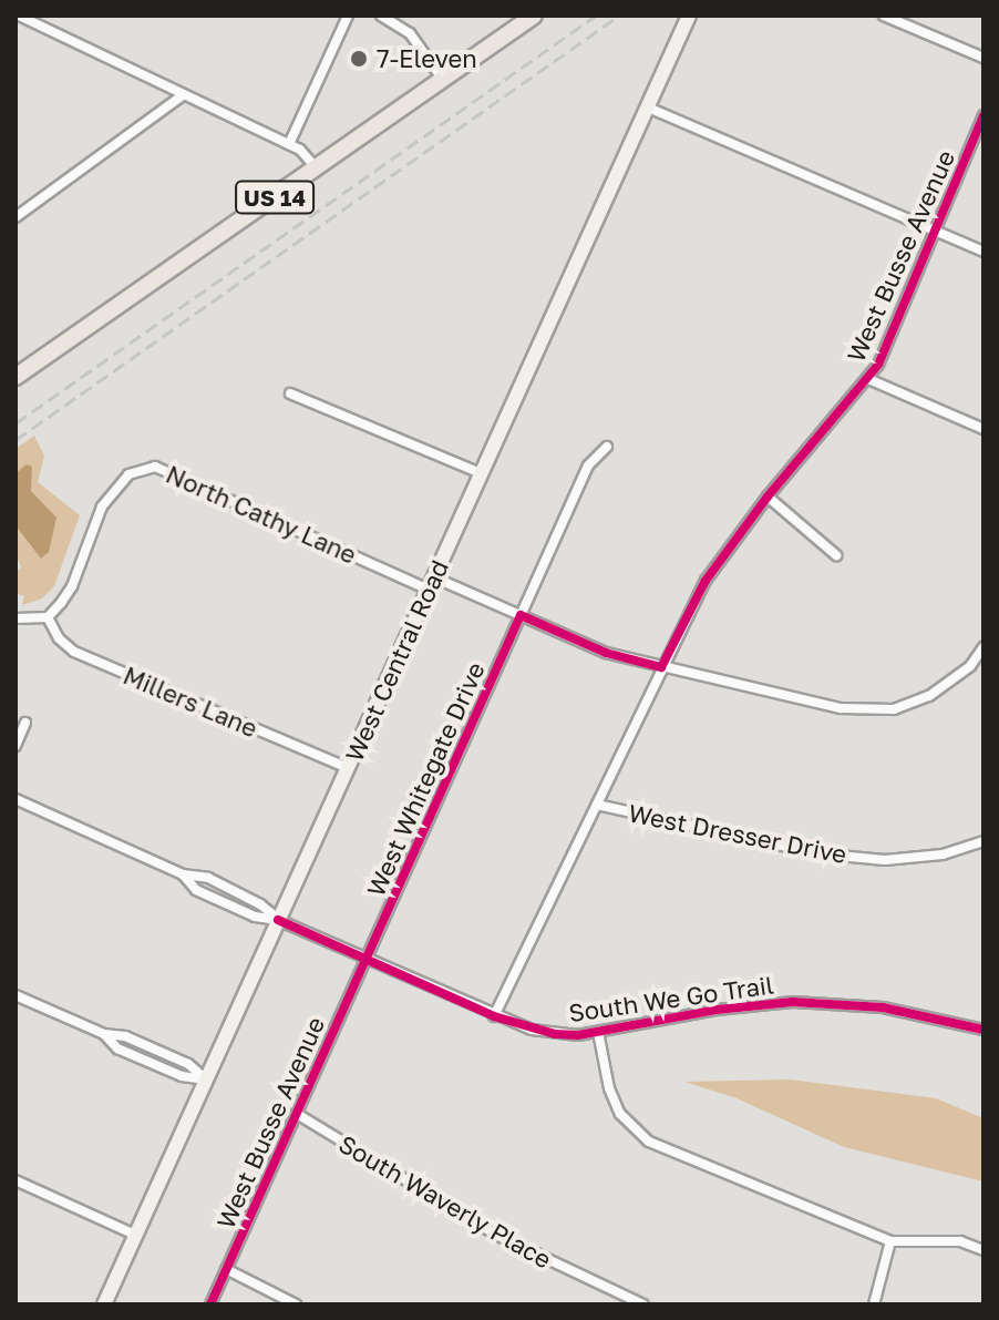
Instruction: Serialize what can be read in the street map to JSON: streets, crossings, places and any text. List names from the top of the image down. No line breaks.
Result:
{"streets":{"main road":["US 14","West Central Road"],"street":["West Busse Avenue","North Cathy Lane","Millers Lane","West Whitegate Drive","West Dresser Drive","South We Go Trail","South Waverly Place"]},"crossings":[["West Busse Avenue","North Cathy Lane"],["West Busse Avenue","West Whitegate Drive"],["West Busse Avenue","West Dresser Drive"],["West Busse Avenue","South We Go Trail"],["West Busse Avenue","South Waverly Place"],["North Cathy Lane","West Central Road"],["North Cathy Lane","Millers Lane"],["North Cathy Lane","West Whitegate Drive"],["West Central Road","Millers Lane"],["West Central Road","South We Go Trail"],["West Whitegate Drive","South We Go Trail"]],"places":["7-Eleven"]}
